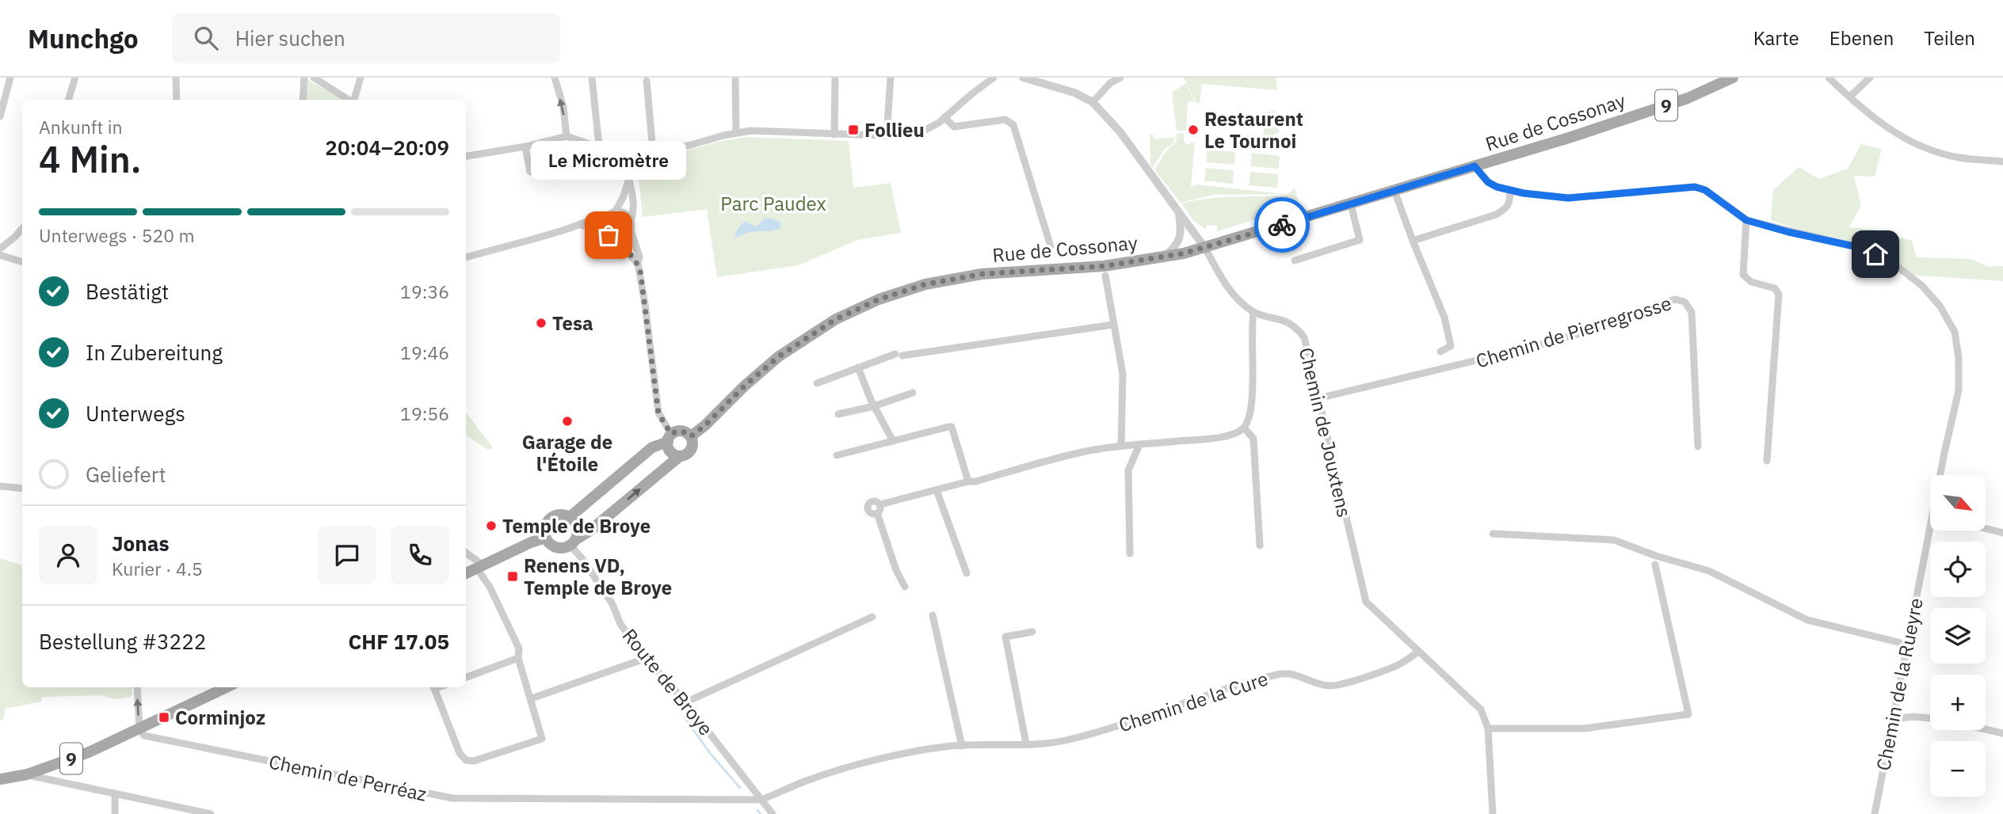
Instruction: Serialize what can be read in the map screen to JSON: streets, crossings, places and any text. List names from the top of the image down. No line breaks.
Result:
{"streets":{"main road":["9","Rue de Cossonay"],"street":["Chemin de Pierregrosse","Chemin de Jouxtens","Route de Broye","Chemin de la Rueyre","Chemin de la Cure","Chemin de Perréaz"]},"crossings":[["9","Chemin de Perréaz"],["Rue de Cossonay","Chemin de Jouxtens"],["Rue de Cossonay","Route de Broye"],["Rue de Cossonay","Chemin de la Rueyre"],["Chemin de Pierregrosse","Chemin de Jouxtens"],["Chemin de Jouxtens","Chemin de la Cure"],["Route de Broye","Chemin de la Cure"],["Route de Broye","Chemin de Perréaz"],["Chemin de la Cure","Chemin de Perréaz"]],"parks":["Parc Paudex"],"places":{"transit":["Follieu","Renens VD, Temple de Broye","Corminjoz"],"other":["Restaurent Le Tournoi","Le Micromètre","Tesa","Garage de l'Étoile","Temple de Broye"]},"north":"bottom right","page":{"header":"Munchgo","search":"Hier suchen","nav":["Karte","Ebenen","Teilen"],"heading":["4 Min.","Ankunft in","20:04–20:09"],"panel":["Jonas","Kurier · 4.5","Bestellung #3222","CHF 17.05"],"bubble":"Le Micromètre","bar":"Unterwegs · 520 m","list":[["Bestätigt","19:36"],["In Zubereitung","19:46"],["Unterwegs","19:56"],"Geliefert"],"map_buttons":["+","−"]}}
